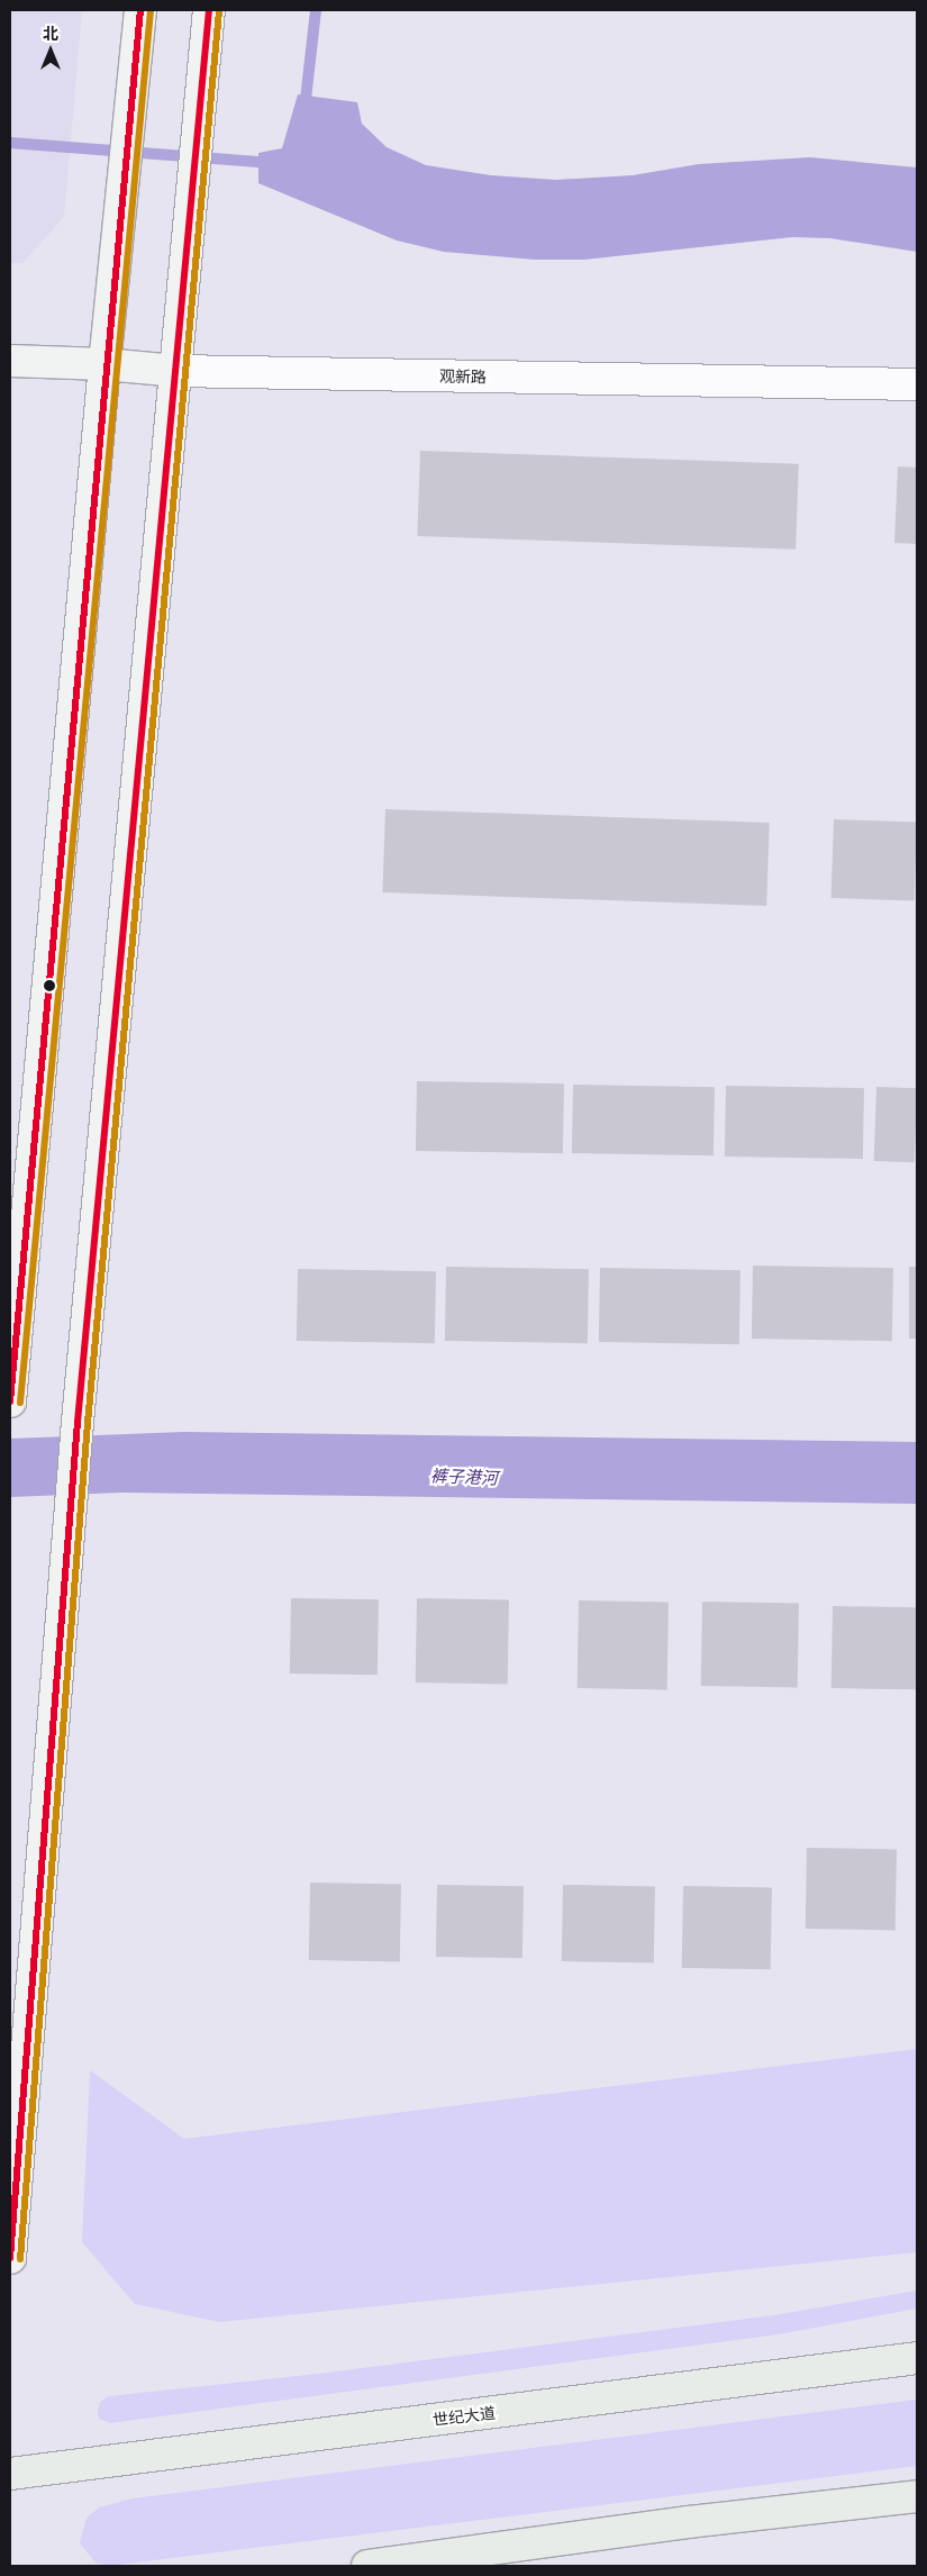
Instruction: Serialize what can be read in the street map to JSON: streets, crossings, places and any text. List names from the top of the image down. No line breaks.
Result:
{"streets":{"main road":["世纪大道"],"street":["观新路"]},"water":["裤子港河"],"north":"top"}
